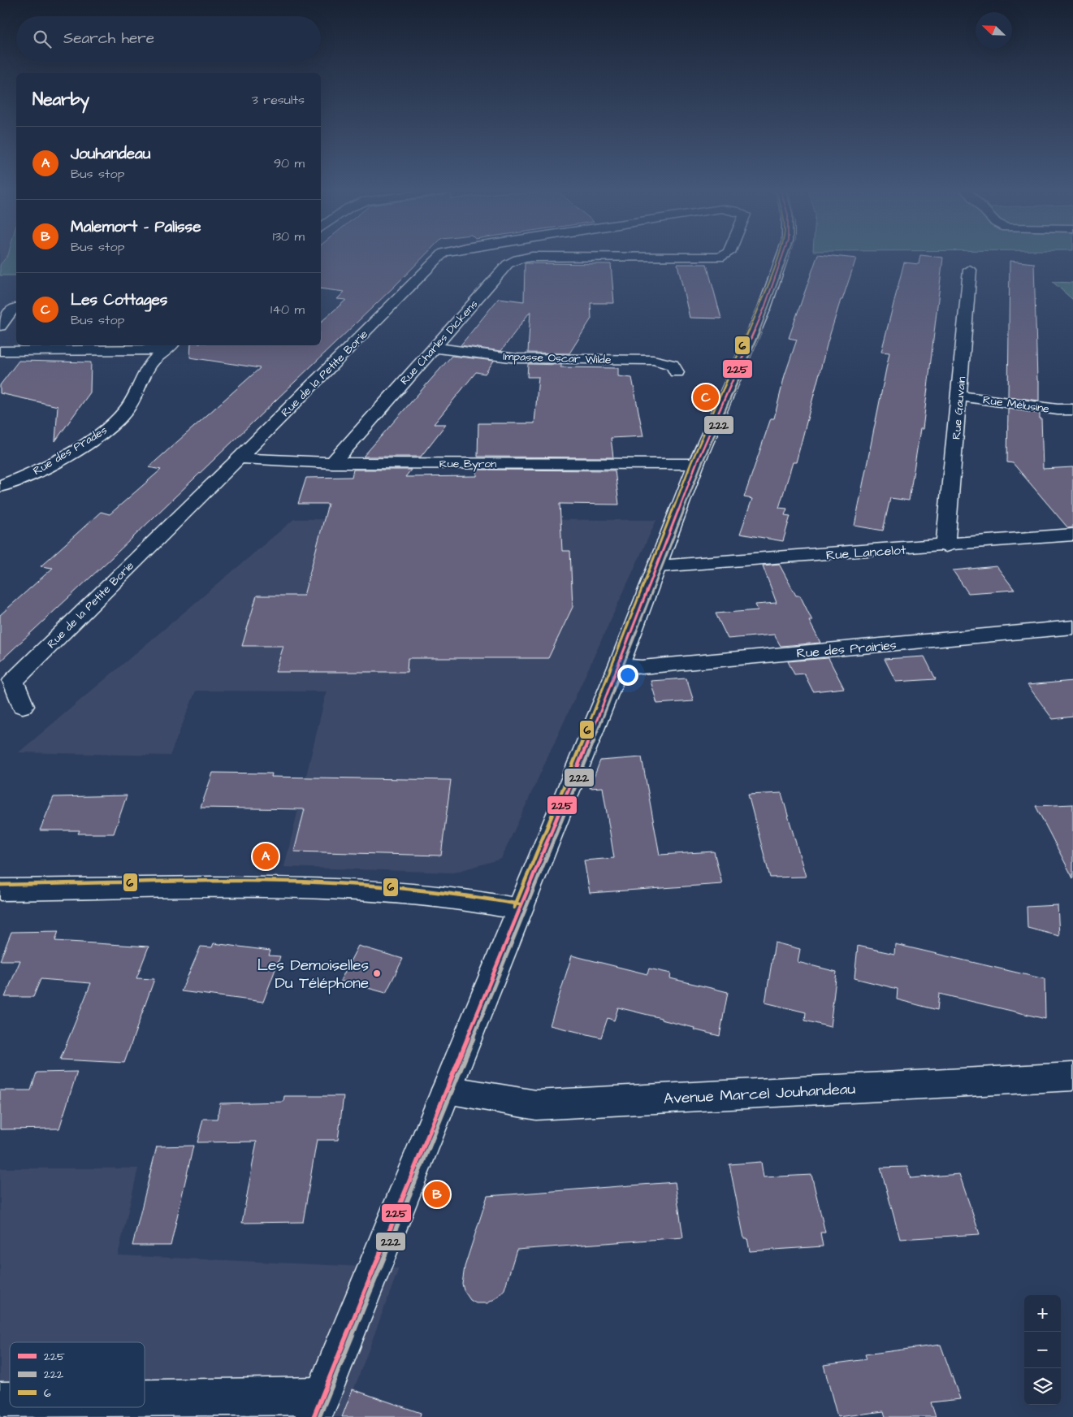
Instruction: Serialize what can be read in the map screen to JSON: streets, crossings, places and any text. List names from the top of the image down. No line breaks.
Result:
{"streets":{"street":["Rue Charles Dickens","Impasse Oscar Wilde","Rue de la Petite Borie","Rue Mélusine","Rue Gauvain","Rue des Prades","Rue Byron","Rue Lancelot","Rue des Prairies","Avenue Marcel Jouhandeau"]},"crossings":[["Rue Charles Dickens","Impasse Oscar Wilde"],["Rue Charles Dickens","Rue Byron"],["Rue de la Petite Borie","Rue Byron"],["Rue Mélusine","Rue Gauvain"],["Rue Gauvain","Rue Lancelot"]],"places":["Les Demoiselles Du Téléphone"],"lines":["transit line 225","transit line 222","transit line 6"],"legend":["225","222","6"],"north":"top left","page":{"search":"Search here","heading":["Nearby","3 results"],"list":[{"mark":"A","name":"Jouhandeau","note":"Bus stop","value":"90 m"},{"mark":"B","name":"Malemort - Palisse","note":"Bus stop","value":"130 m"},{"mark":"C","name":"Les Cottages","note":"Bus stop","value":"140 m"}],"pins":["C","A","B"],"map_buttons":["+","−"]}}
